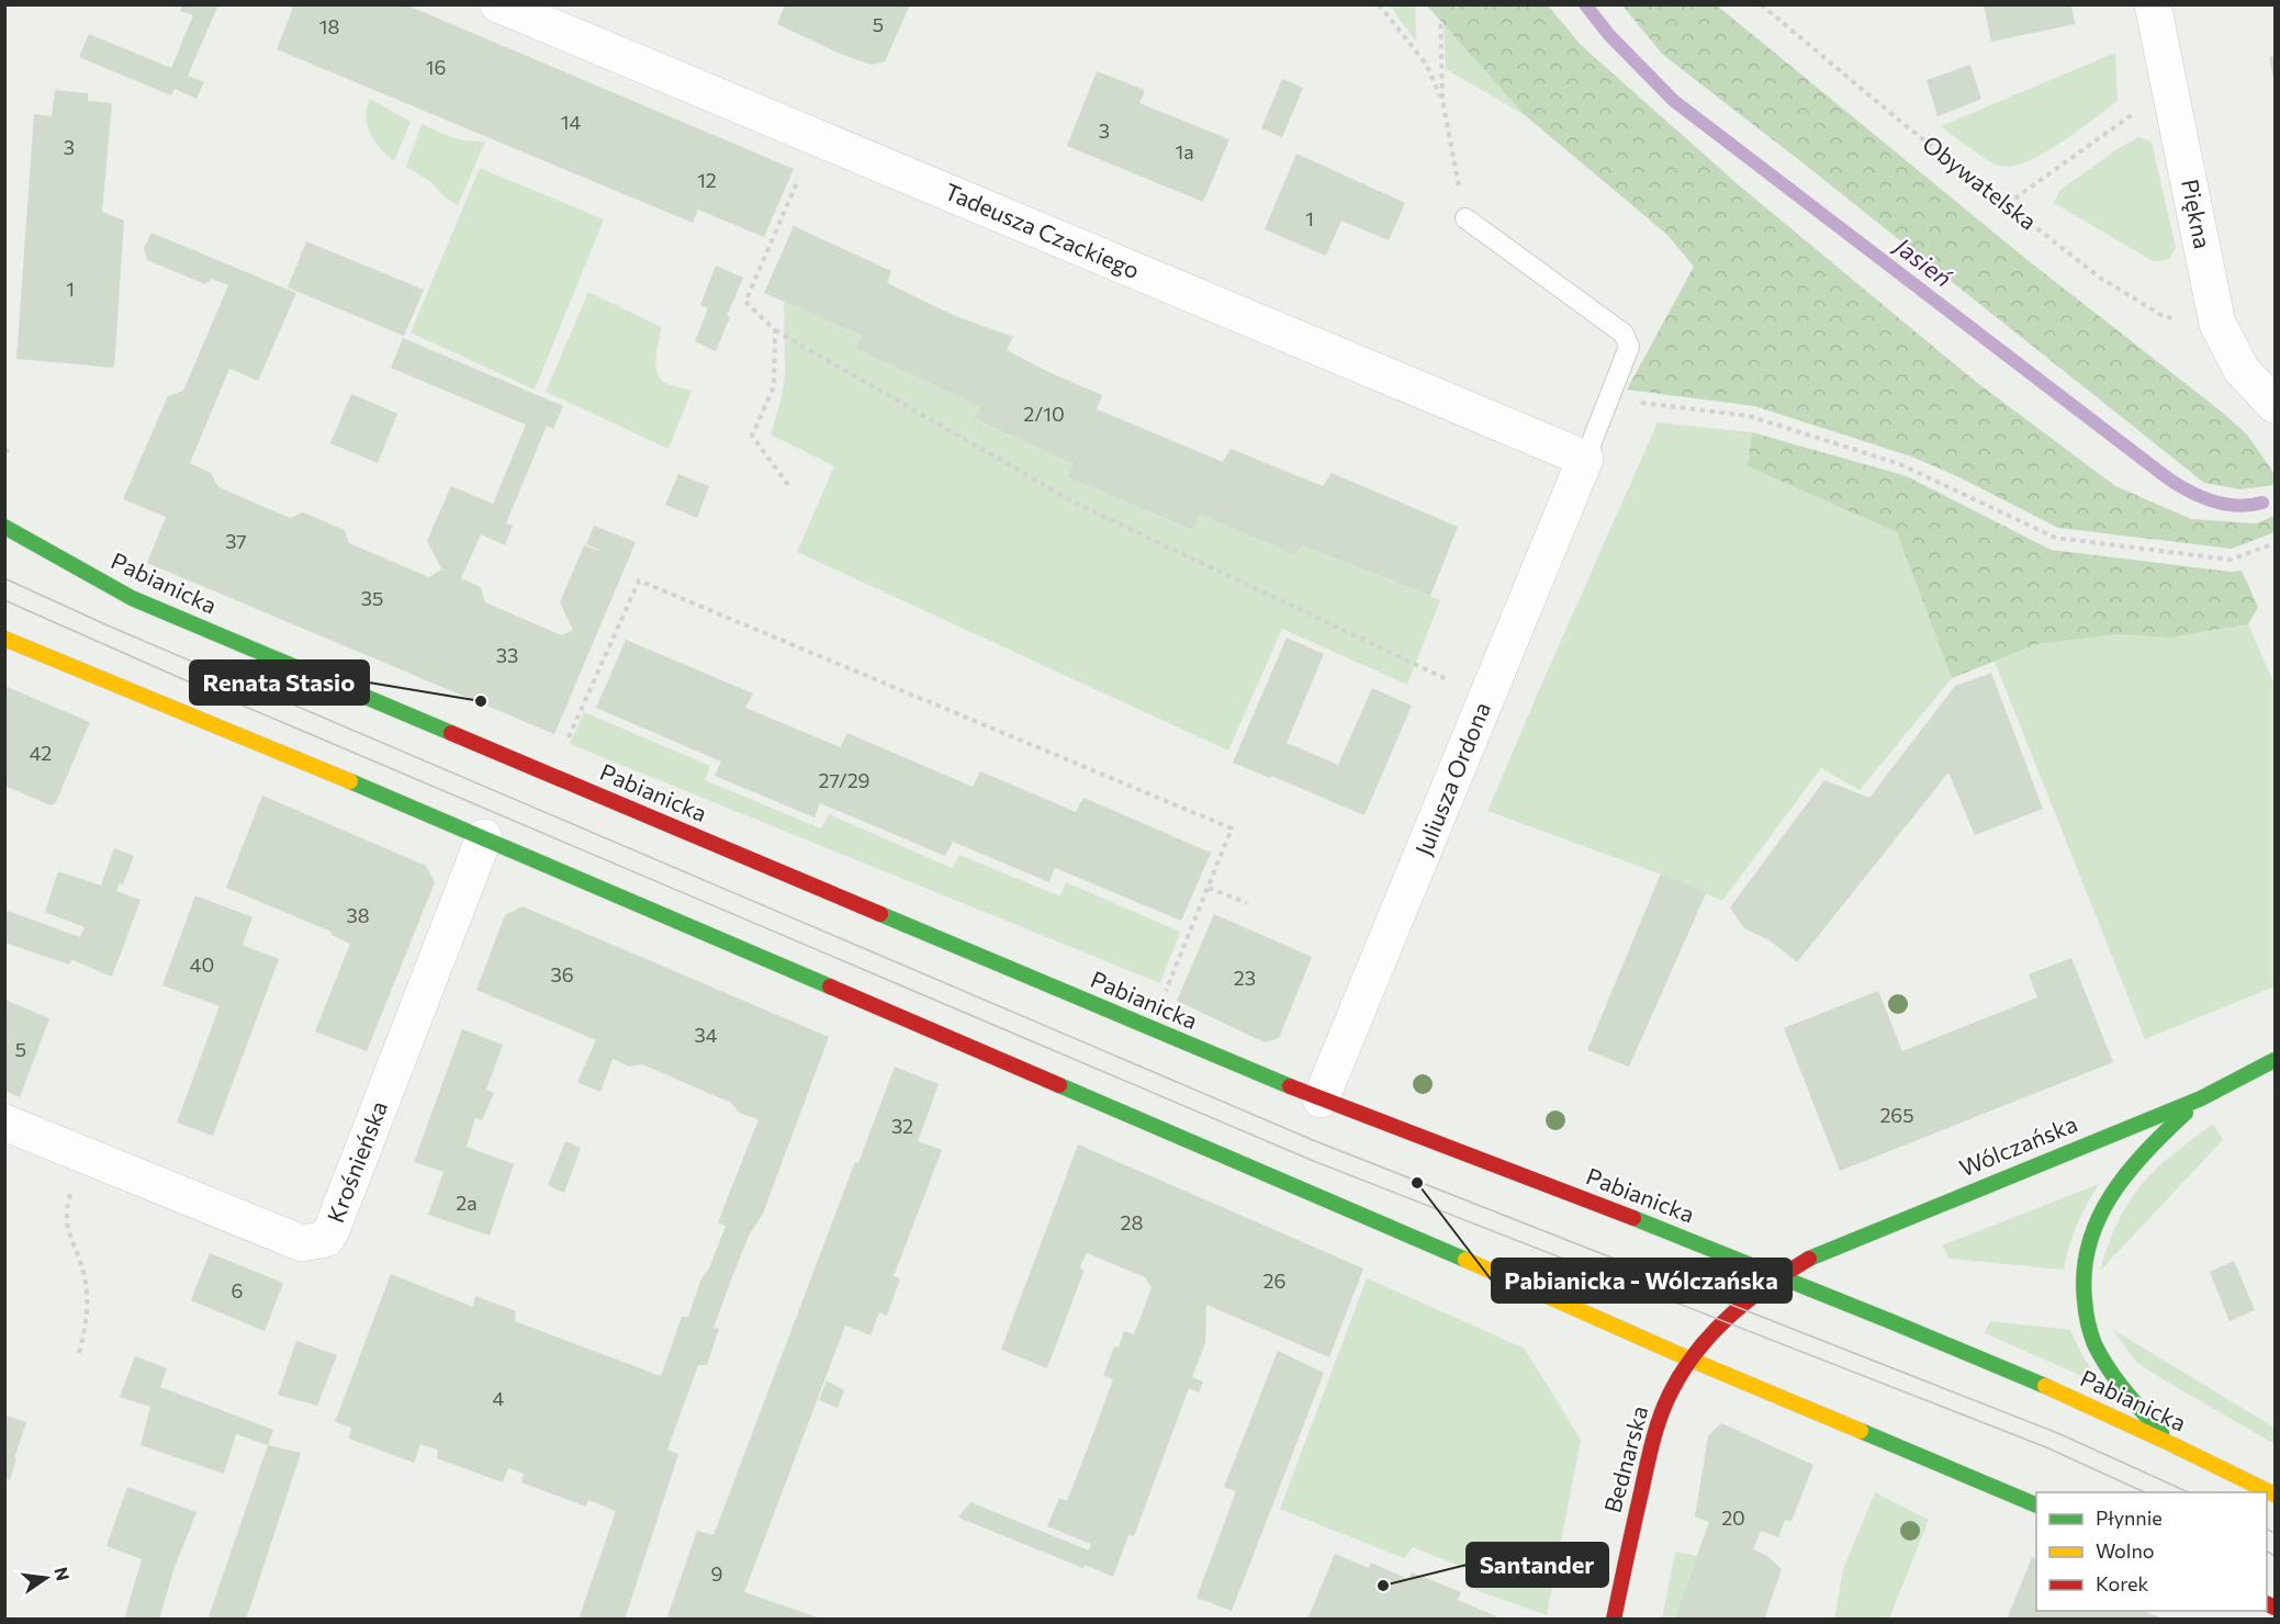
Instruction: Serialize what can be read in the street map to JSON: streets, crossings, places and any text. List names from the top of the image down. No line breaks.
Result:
{"streets":{"street":["Piękna","Tadeusza Czackiego","Pabianicka","Juliusza Ordona","Wólczańska","Krośnieńska","Bednarska"],"path":["Obywatelska"]},"crossings":[["Obywatelska","Piękna"],["Tadeusza Czackiego","Juliusza Ordona"],["Pabianicka","Juliusza Ordona"],["Pabianicka","Wólczańska"],["Pabianicka","Bednarska"],["Wólczańska","Bednarska"]],"water":["Jasień"],"places":["Renata Stasio","Pabianicka - Wólczańska","Santander"],"house_numbers":["5","18","16","14","3","3","1a","12","1","1","2/10","37","35","33","42","27/29","38","40","36","23","34","5","265","32","2a","28","26","6","4","20","9"],"legend":["Płynnie","Wolno","Korek"],"north":"right"}
